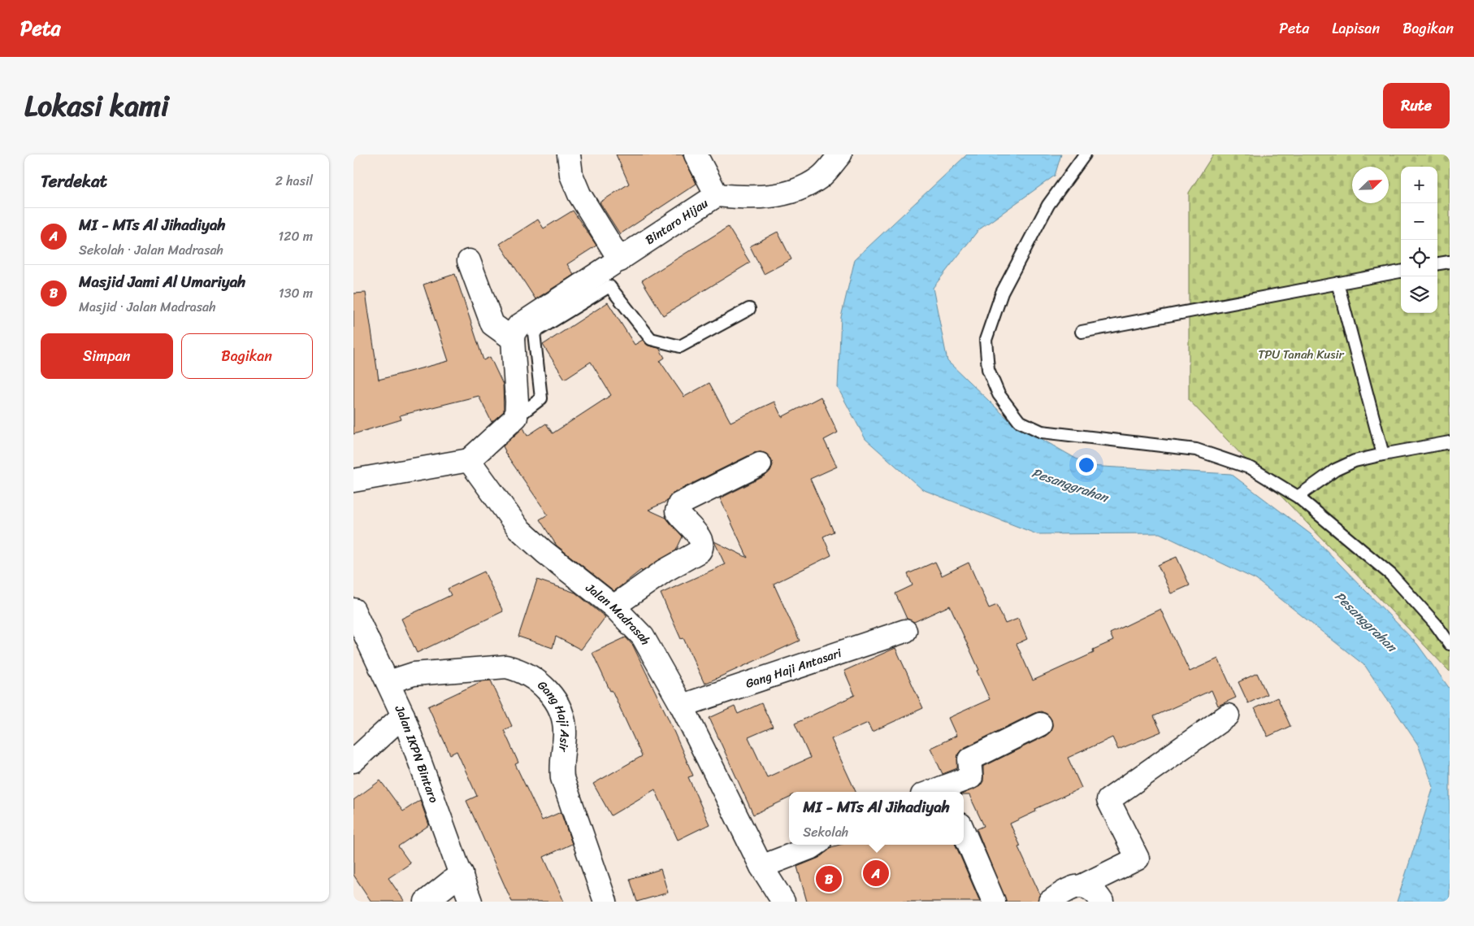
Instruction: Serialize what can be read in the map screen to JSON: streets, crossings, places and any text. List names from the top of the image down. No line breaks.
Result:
{"streets":{"street":["Bintaro Hijau","Jalan Madrasah","Gang Haji Antasari","Gang Haji Asir","Jalan IKPN Bintaro"]},"crossings":[["Jalan Madrasah","Gang Haji Antasari"],["Gang Haji Asir","Jalan IKPN Bintaro"]],"water":["Pesanggrahan"],"parks":["TPU Tanah Kusir"],"north":"top right","page":{"header":"Peta","nav":["Peta","Lapisan","Bagikan"],"title":"Lokasi kami","buttons":["Rute",["Simpan","Bagikan"]],"heading":["Terdekat","2 hasil"],"map_buttons":["+","−"],"list":[{"mark":"A","name":"MI - MTs Al Jihadiyah","note":"Sekolah · Jalan Madrasah","value":"120 m"},{"mark":"B","name":"Masjid Jami Al Umariyah","note":"Masjid · Jalan Madrasah","value":"130 m"}],"popup":["MI - MTs Al Jihadiyah","Sekolah"],"pins":["A","B"]}}
